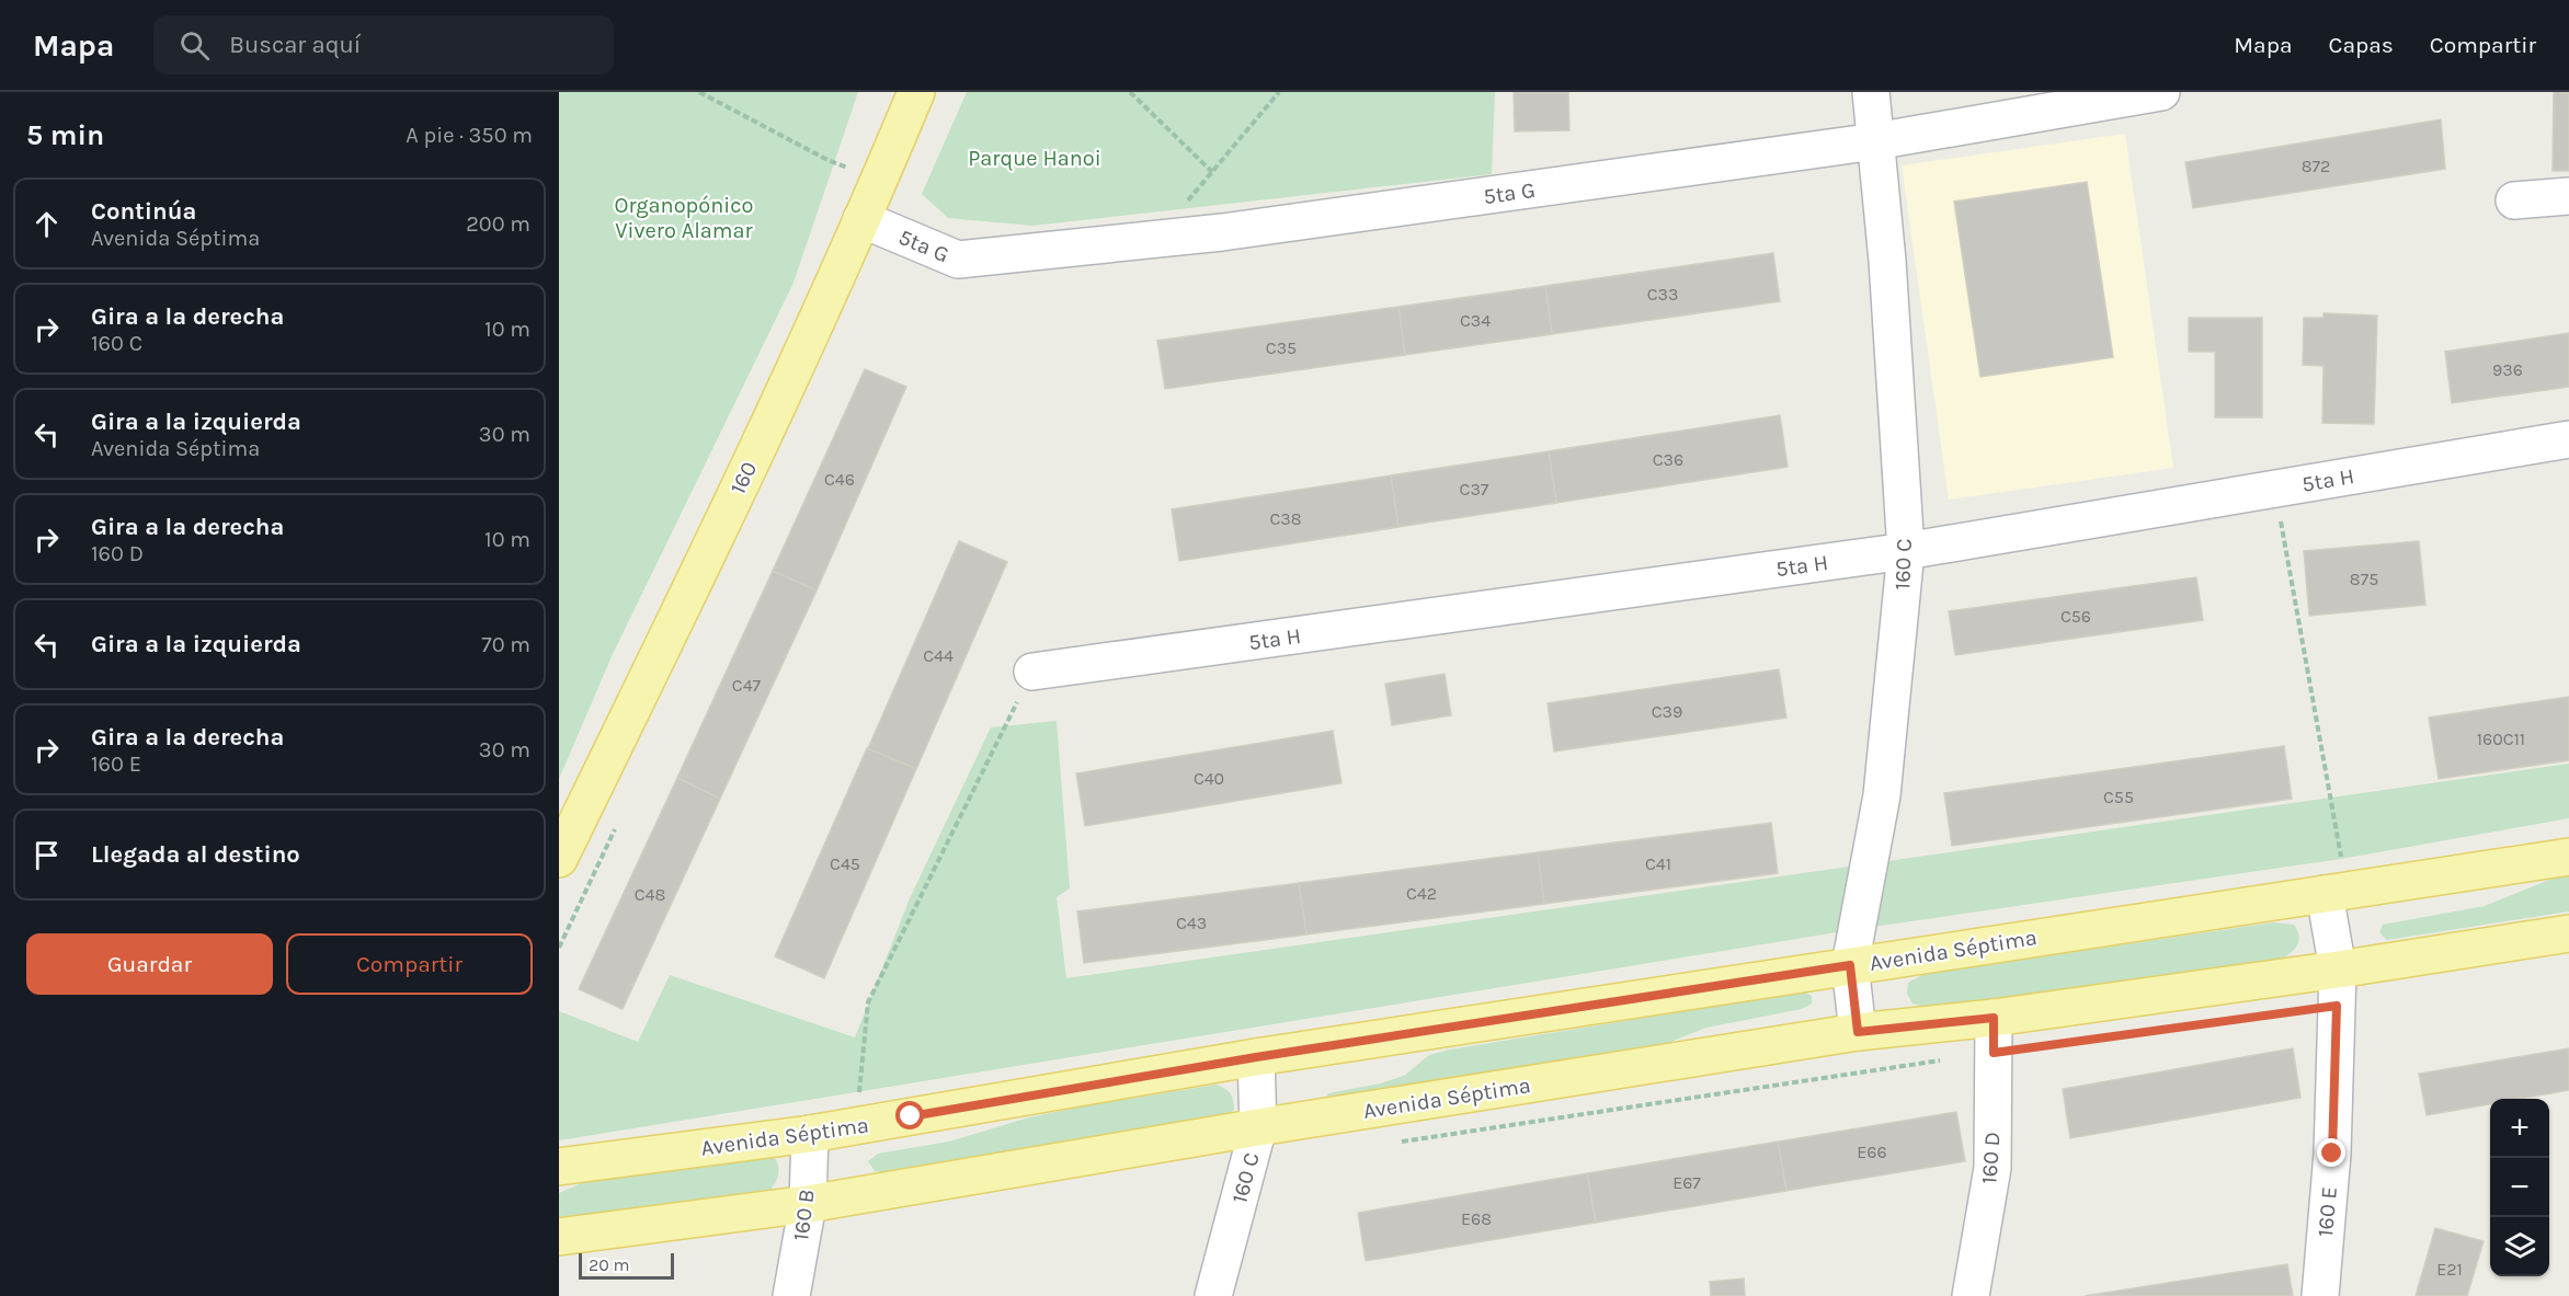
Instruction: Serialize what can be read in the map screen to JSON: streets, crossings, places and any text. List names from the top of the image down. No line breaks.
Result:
{"streets":{"main road":["160","Avenida Séptima"],"street":["5ta G","5ta H","160 C","160 D","160 E","160 B"]},"crossings":[["5ta G","160"],["5ta G","160 C"],["5ta H","160 C"],["160 C","Avenida Séptima"],["Avenida Séptima","160 D"],["Avenida Séptima","160 E"],["Avenida Séptima","160 B"]],"parks":["Parque Hanoi","Organopónico Vivero Alamar"],"house_numbers":["872","C33","C34","C35","936","C36","C46","C37","C38","875","C56","C44","C47","C39","160C11","C40","C55","C45","C41","C42","C48","C43","E66","E67","E68","E21"],"scale_bar":"20 m","page":{"header":"Mapa","search":"Buscar aquí","nav":["Mapa","Capas","Compartir"],"heading":["5 min","A pie · 350 m"],"list":[["Continúa","Avenida Séptima","200 m"],["Gira a la derecha","160 C","10 m"],["Gira a la izquierda","Avenida Séptima","30 m"],["Gira a la derecha","160 D","10 m"],["Gira a la izquierda","70 m"],["Gira a la derecha","160 E","30 m"],"Llegada al destino"],"buttons":["Guardar","Compartir"],"map_buttons":["+","−"],"scale":"20 m"}}
